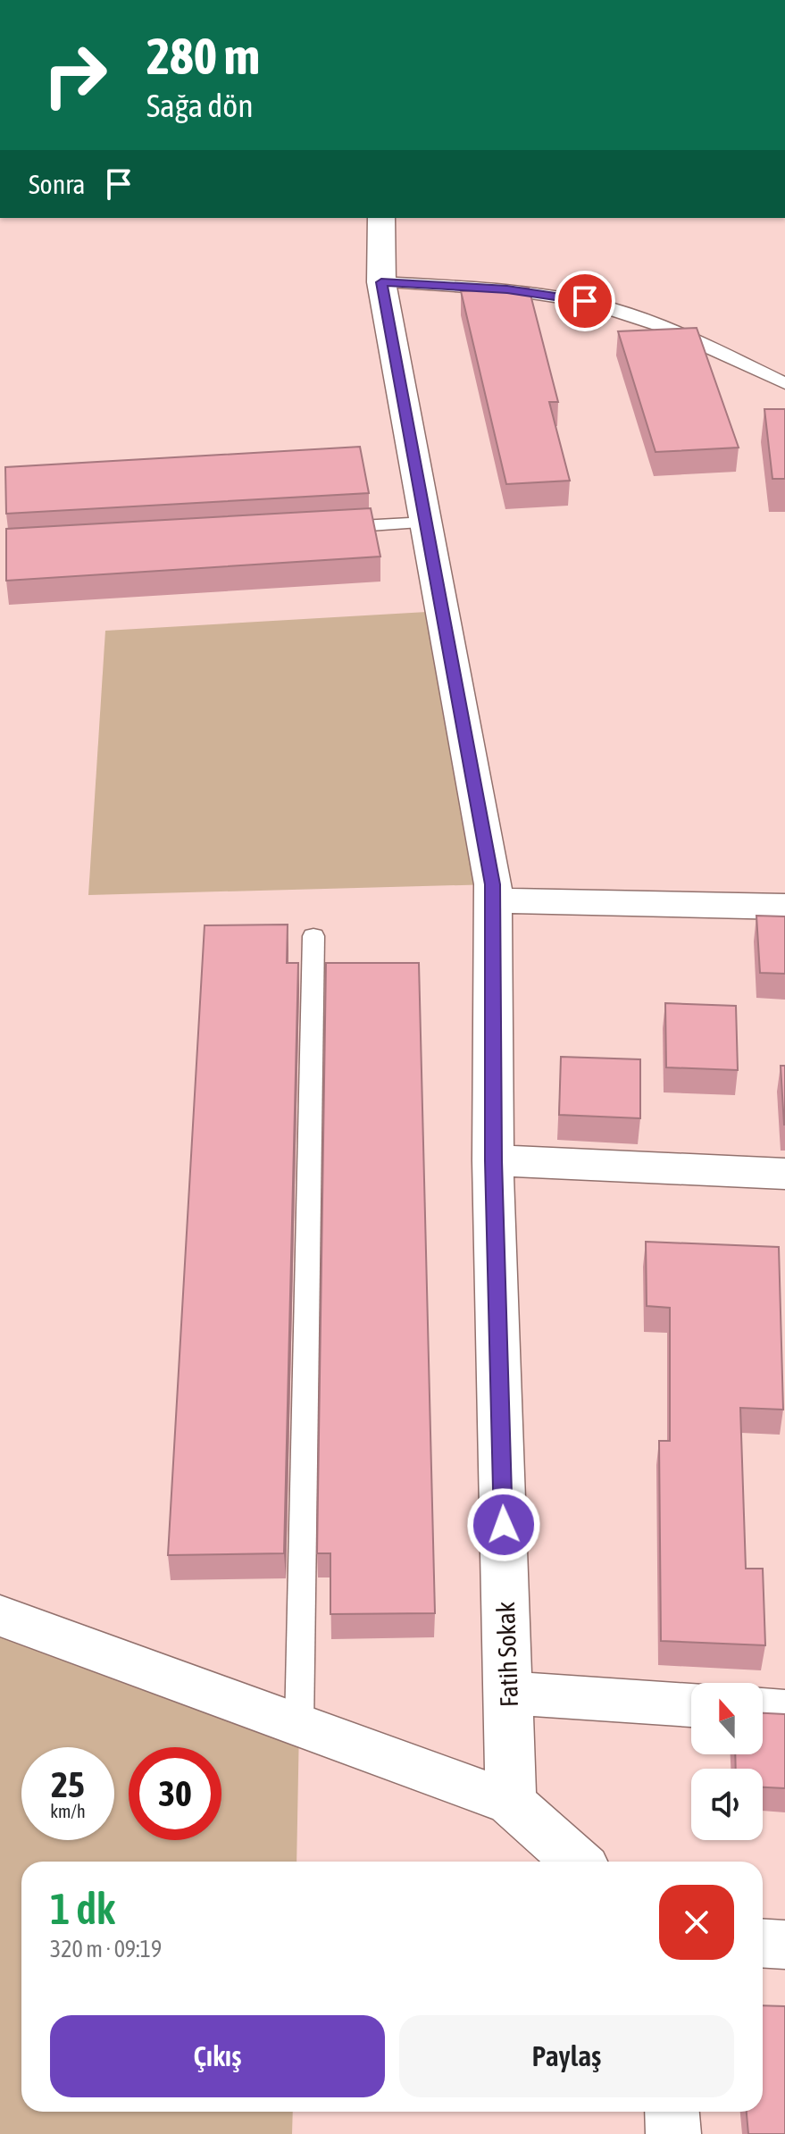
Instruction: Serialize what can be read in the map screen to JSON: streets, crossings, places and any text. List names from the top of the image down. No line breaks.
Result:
{"streets":{"street":["Fatih Sokak"]},"north":"top","page":{"turn":["280 m","Sağa dön"],"then":"Sonra","speed":"25 km/h","limit":"30","heading":["1 dk","320 m · 09:19"],"buttons":["Çıkış","Paylaş"]}}
